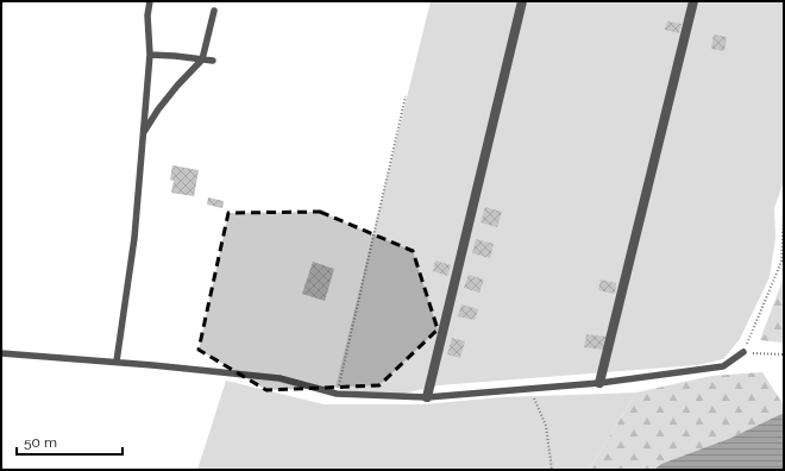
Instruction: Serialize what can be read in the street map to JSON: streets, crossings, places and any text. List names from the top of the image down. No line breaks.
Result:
{"scale_bar":"50 m"}
